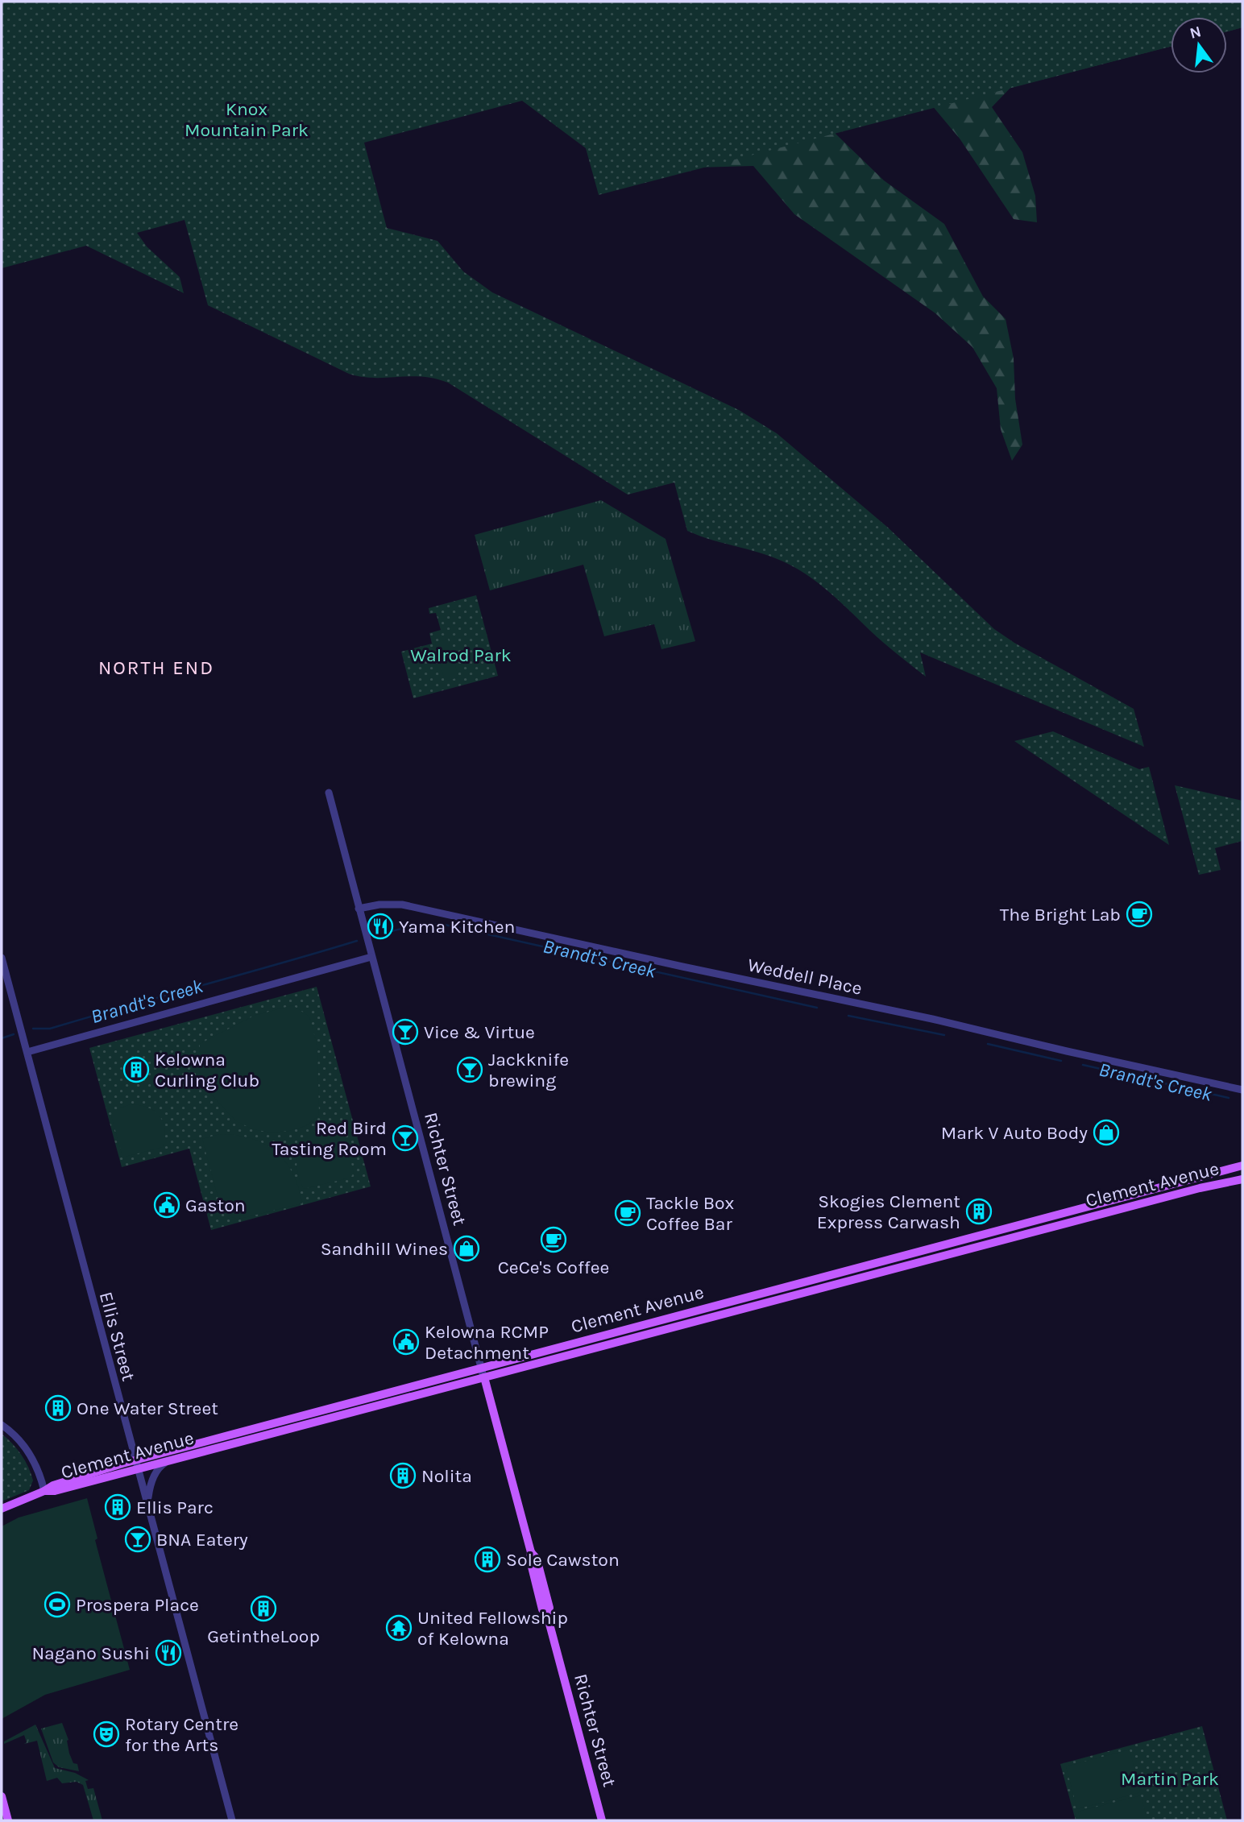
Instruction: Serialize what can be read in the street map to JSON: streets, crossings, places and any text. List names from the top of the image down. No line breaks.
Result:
{"streets":{"main road":["Richter Street","Clement Avenue"],"street":["Weddell Place","Ellis Street"]},"crossings":[["Weddell Place","Richter Street"],["Richter Street","Clement Avenue"],["Clement Avenue","Ellis Street"]],"districts":["NORTH END"],"water":["Brandt's Creek"],"parks":["Knox Mountain Park","Walrod Park","Martin Park"],"places":{"cafe":["The Bright Lab","Tackle Box Coffee Bar","CeCe's Coffee"],"restaurant":["Yama Kitchen","Nagano Sushi"],"bar":["Vice & Virtue","Jackknife brewing","Red Bird Tasting Room","BNA Eatery"],"building":["Kelowna Curling Club","Skogies Clement Express Carwash","One Water Street","Nolita","Ellis Parc","Sole Cawston","GetintheLoop"],"shop":["Mark V Auto Body","Sandhill Wines"],"public building":["Gaston","Kelowna RCMP Detachment"],"sports":["Prospera Place"],"temple":["United Fellowship of Kelowna"],"theatre":["Rotary Centre for the Arts"]},"north":"top"}
